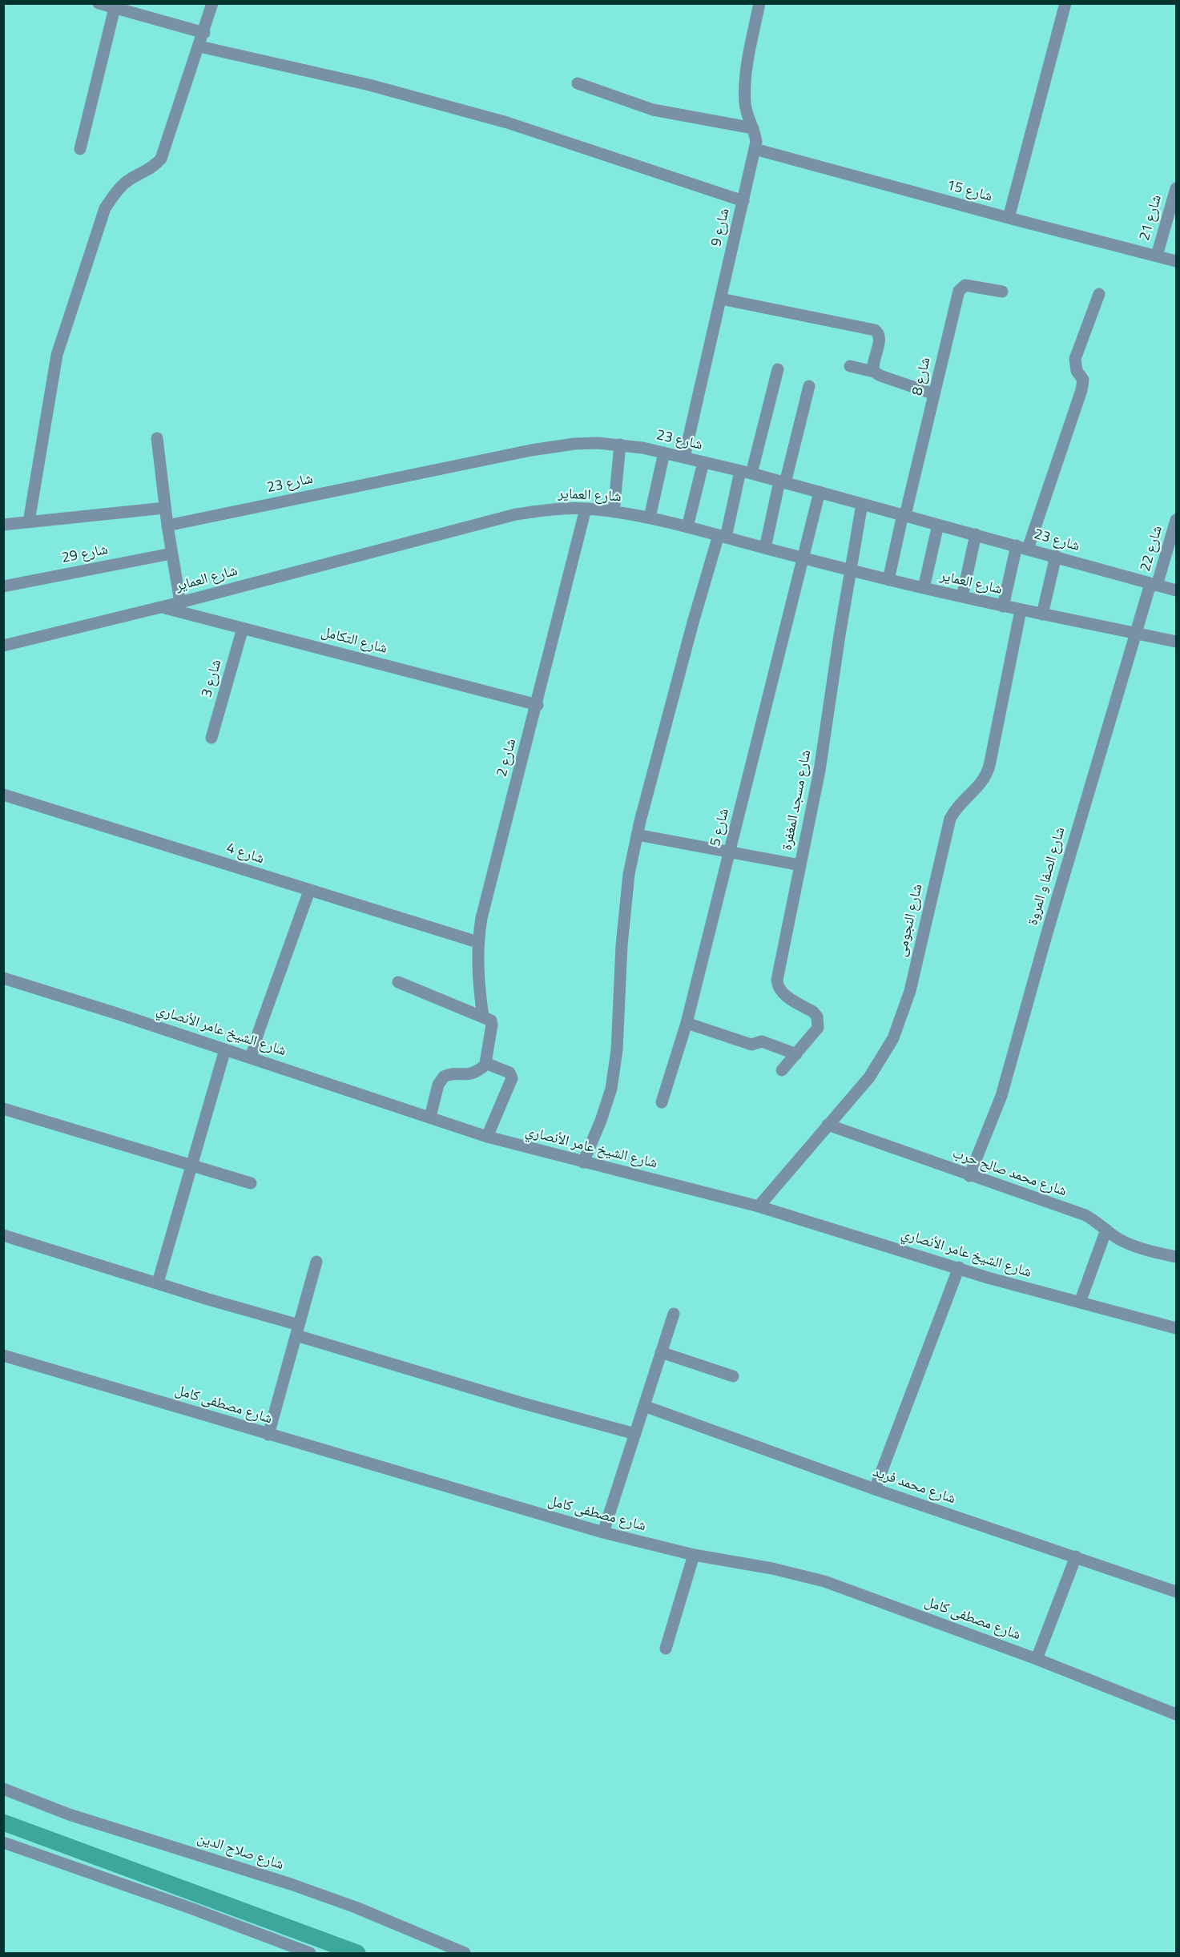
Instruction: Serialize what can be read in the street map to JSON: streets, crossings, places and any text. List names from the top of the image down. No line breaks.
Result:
{"streets":{"street":["شارع 15","شارع 21","شارع 9","شارع 8","شارع 23","شارع العماير","شارع 22","شارع 29","شارع التكامل","شارع 3","شارع 2","شارع مسجد المغفرة","شارع 5","شارع 4","شارع الصفا و المروة","شارع النجومى","شارع الشيخ عامر الأنصاري","شارع محمد صالح حرب","شارع مصطفى كامل","شارع محمد فريد","شارع صلاح الدين"]},"crossings":[["شارع 15","شارع 21"],["شارع 15","شارع 9"],["شارع 9","شارع 23"],["شارع 8","شارع 23"],["شارع 8","شارع العماير"],["شارع 23","شارع 22"],["شارع 23","شارع مسجد المغفرة"],["شارع 23","شارع 5"],["شارع 23","شارع الصفا و المروة"],["شارع العماير","شارع التكامل"],["شارع العماير","شارع 2"],["شارع العماير","شارع مسجد المغفرة"],["شارع العماير","شارع 5"],["شارع العماير","شارع الصفا و المروة"],["شارع العماير","شارع النجومى"],["شارع 22","شارع الصفا و المروة"],["شارع التكامل","شارع 3"],["شارع التكامل","شارع 2"],["شارع 2","شارع 4"],["شارع الصفا و المروة","شارع محمد صالح حرب"],["شارع النجومى","شارع الشيخ عامر الأنصاري"],["شارع النجومى","شارع محمد صالح حرب"]]}
